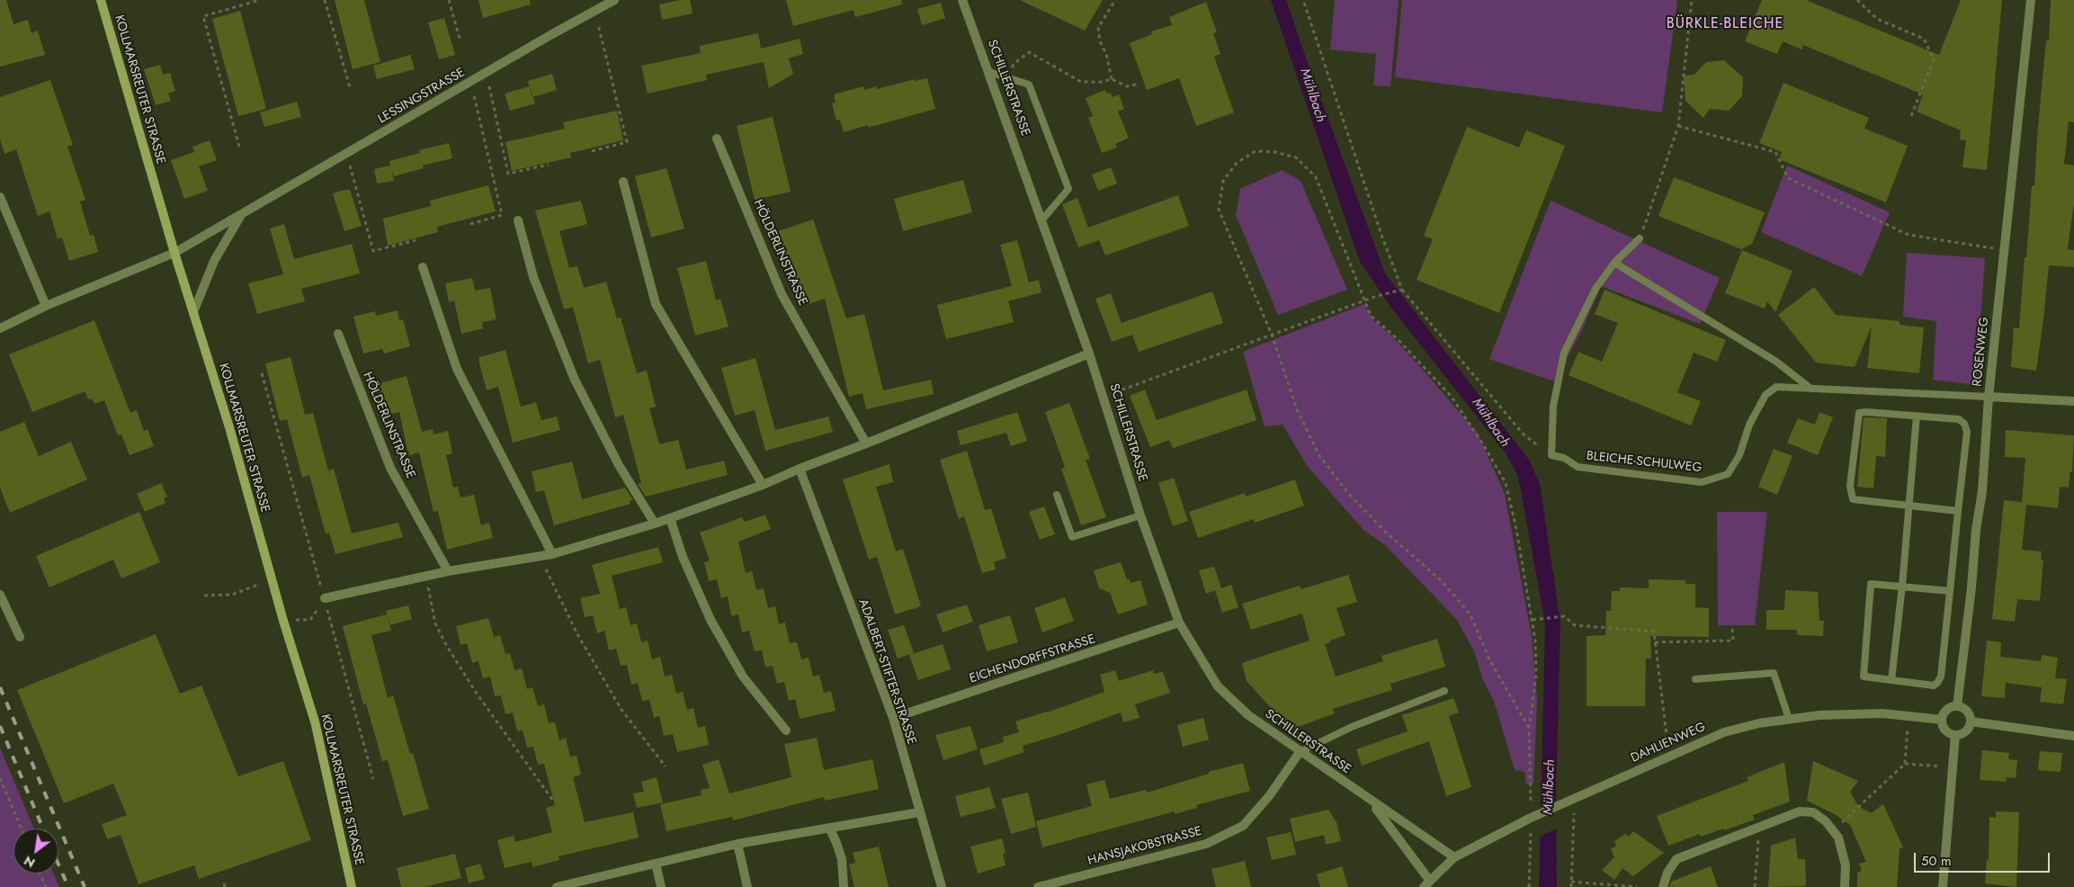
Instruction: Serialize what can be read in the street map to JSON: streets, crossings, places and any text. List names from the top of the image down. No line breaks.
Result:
{"streets":{"main road":["KOLLMARSREUTER STRASSE"],"street":["SCHILLERSTRASSE","LESSINGSTRASSE","HÖLDERLINSTRASSE","ROSENWEG","EICHENDORFFSTRASSE","ADALBERT-STIFTER-STRASSE","DAHLIENWEG","HANSJAKOBSTRASSE"],"lane":["BLEICHE-SCHULWEG"]},"crossings":[["SCHILLERSTRASSE","EICHENDORFFSTRASSE"],["SCHILLERSTRASSE","DAHLIENWEG"],["SCHILLERSTRASSE","HANSJAKOBSTRASSE"],["KOLLMARSREUTER STRASSE","LESSINGSTRASSE"],["ROSENWEG","BLEICHE-SCHULWEG"],["ROSENWEG","DAHLIENWEG"],["EICHENDORFFSTRASSE","ADALBERT-STIFTER-STRASSE"]],"districts":["BÜRKLE-BLEICHE"],"water":["Mühlbach"],"scale_bar":"50 m","north":"bottom left"}
